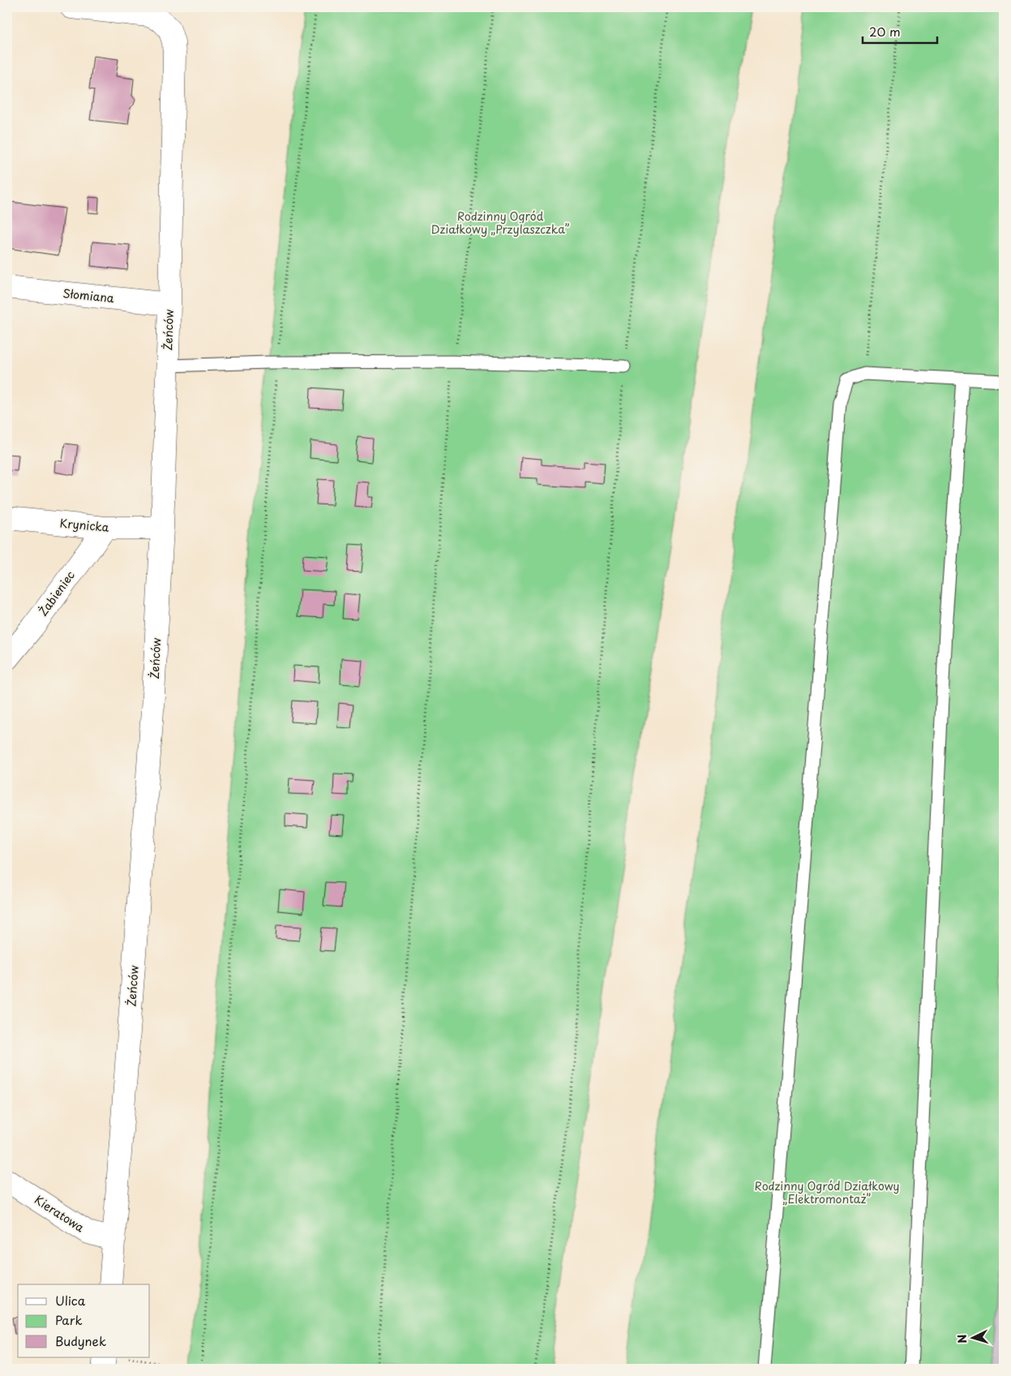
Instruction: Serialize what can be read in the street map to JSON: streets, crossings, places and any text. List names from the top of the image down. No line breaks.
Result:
{"streets":{"street":["Słomiana","Żeńców","Krynicka","Żabieniec","Kieratowa"]},"crossings":[["Słomiana","Żeńców"],["Żeńców","Krynicka"],["Żeńców","Kieratowa"],["Krynicka","Żabieniec"]],"parks":["Rodzinny Ogród Działkowy „Przylaszczka”","Rodzinny Ogród Działkowy „Elektromontaż”"],"legend":["Ulica","Park","Budynek"],"scale_bar":"20 m","north":"left"}
